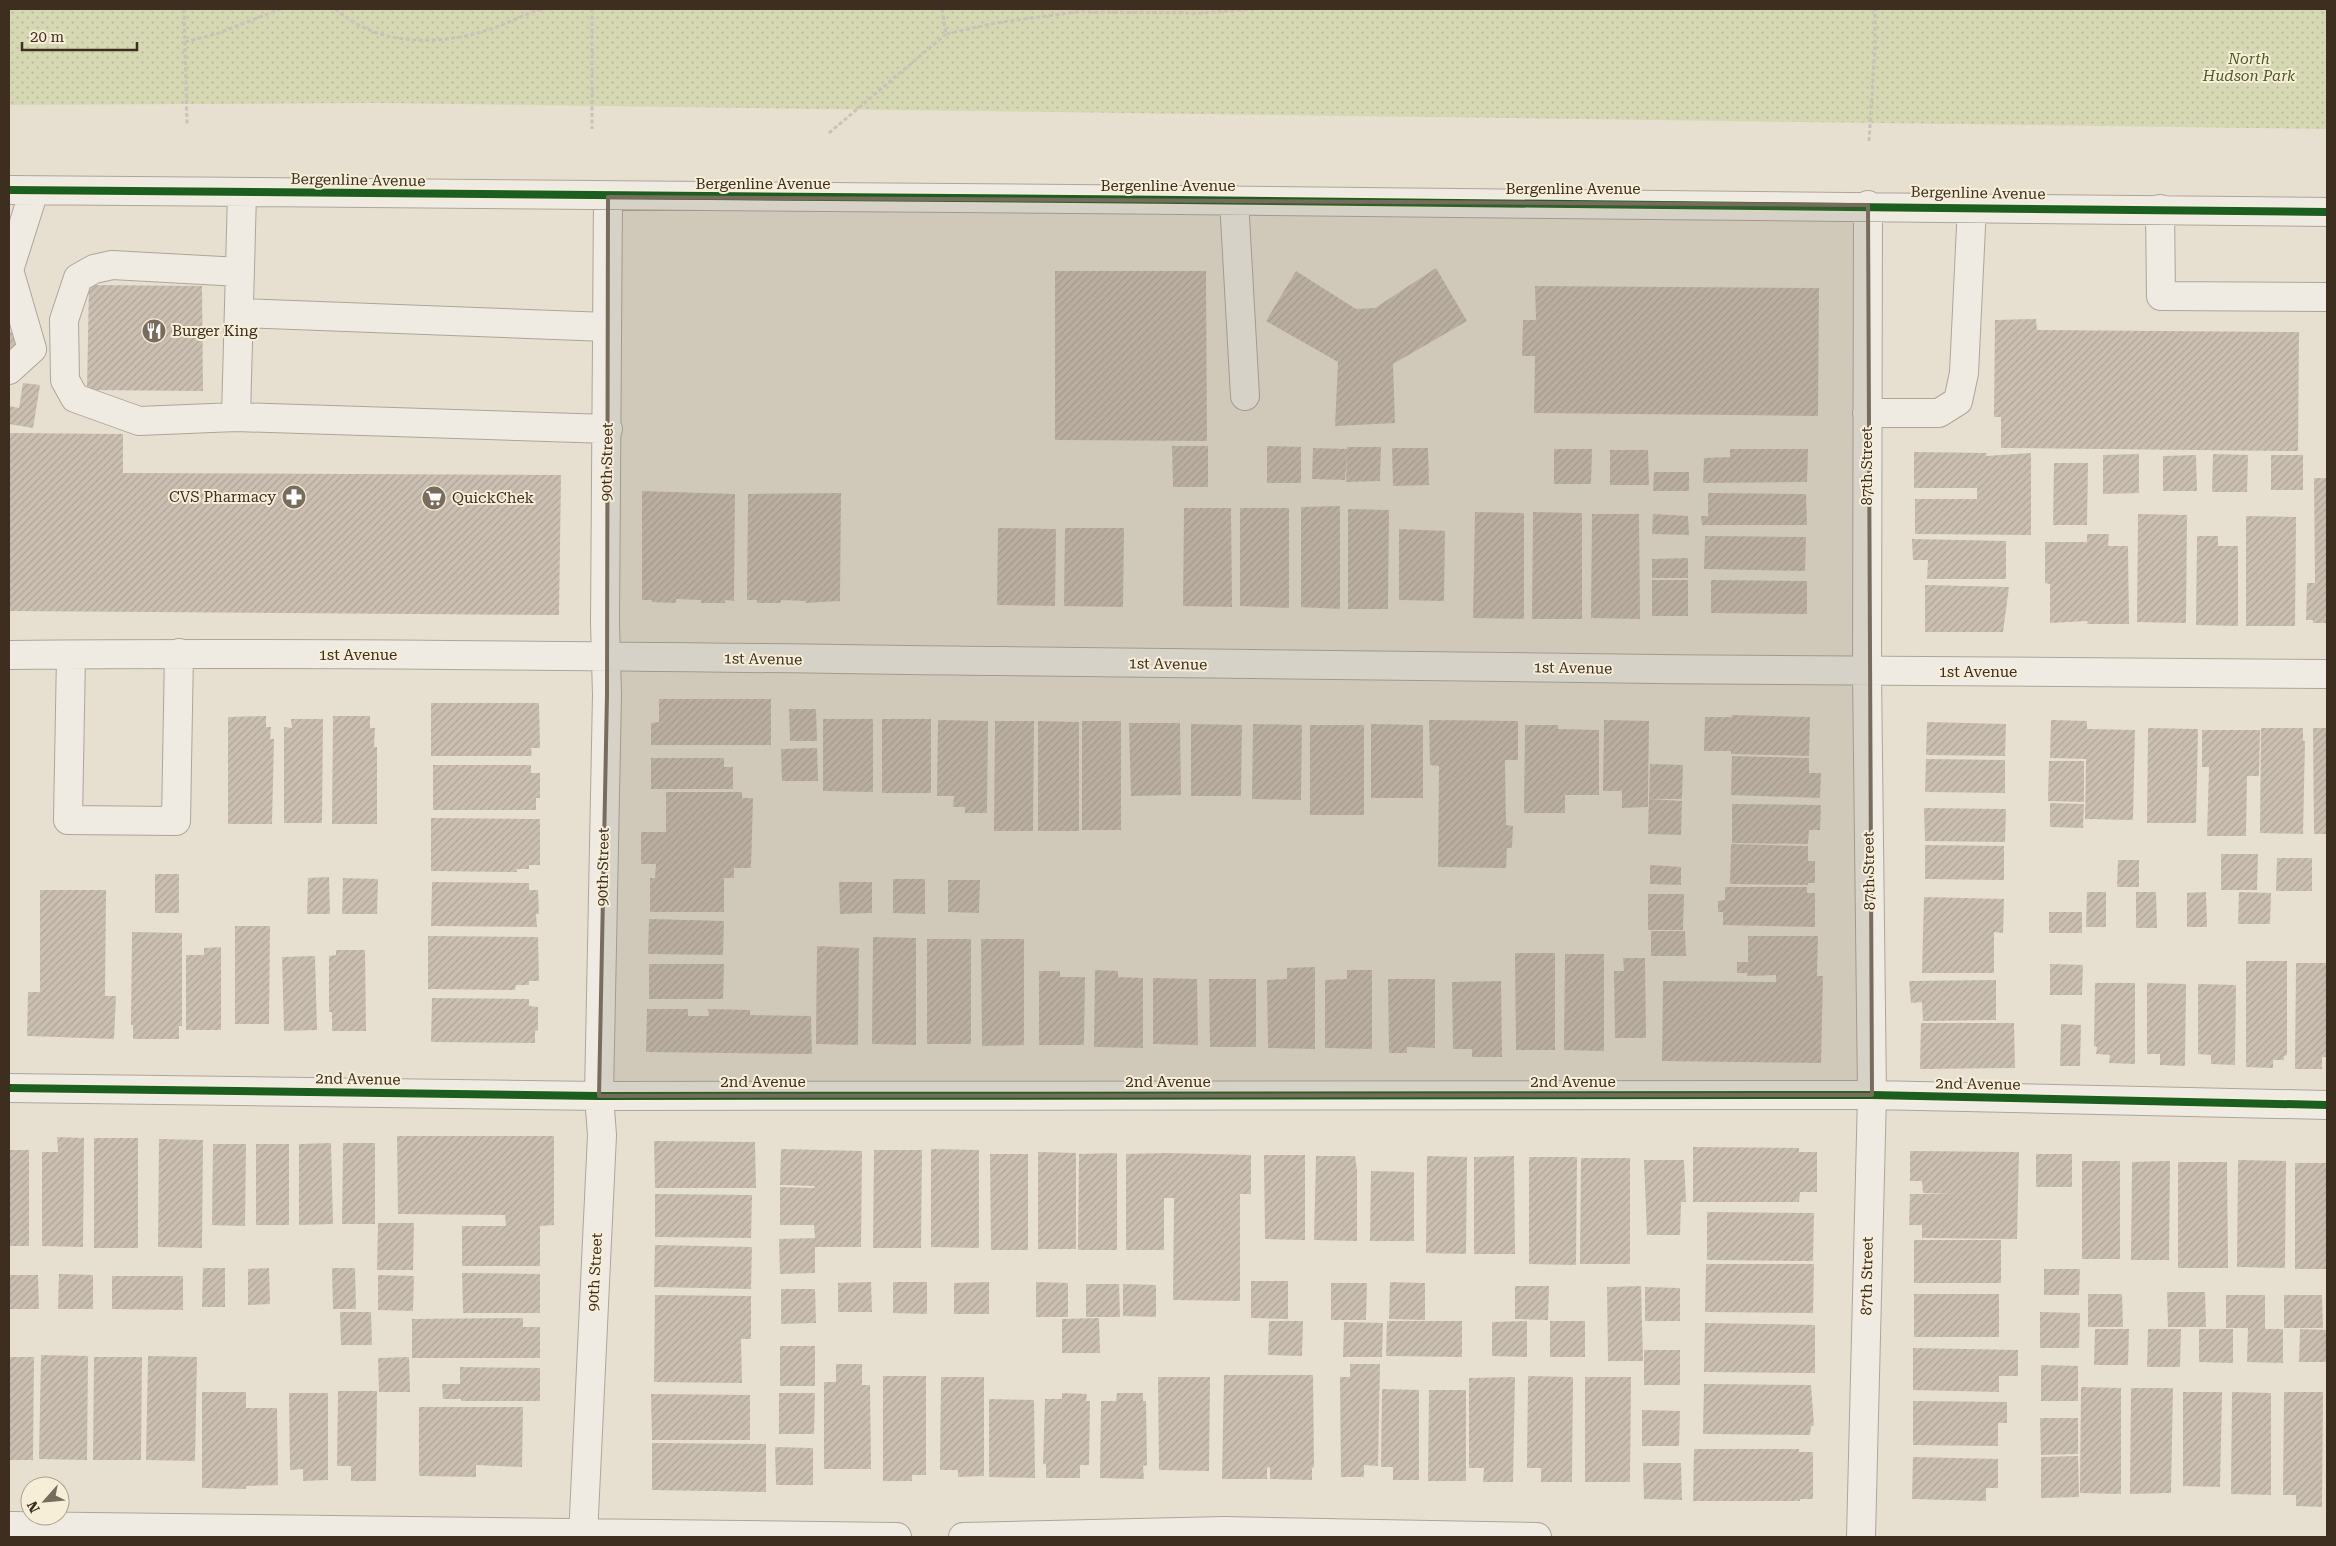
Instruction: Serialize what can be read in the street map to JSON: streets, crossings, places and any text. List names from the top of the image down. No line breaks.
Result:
{"streets":{"street":["Bergenline Avenue","90th Street","87th Street","1st Avenue","2nd Avenue"]},"crossings":[["Bergenline Avenue","90th Street"],["Bergenline Avenue","87th Street"],["90th Street","1st Avenue"],["90th Street","2nd Avenue"],["87th Street","1st Avenue"],["87th Street","2nd Avenue"]],"parks":["North Hudson Park"],"places":{"restaurant":["Burger King"],"pharmacy":["CVS Pharmacy"],"supermarket":["QuickChek"]},"scale_bar":"20 m","north":"bottom left"}
